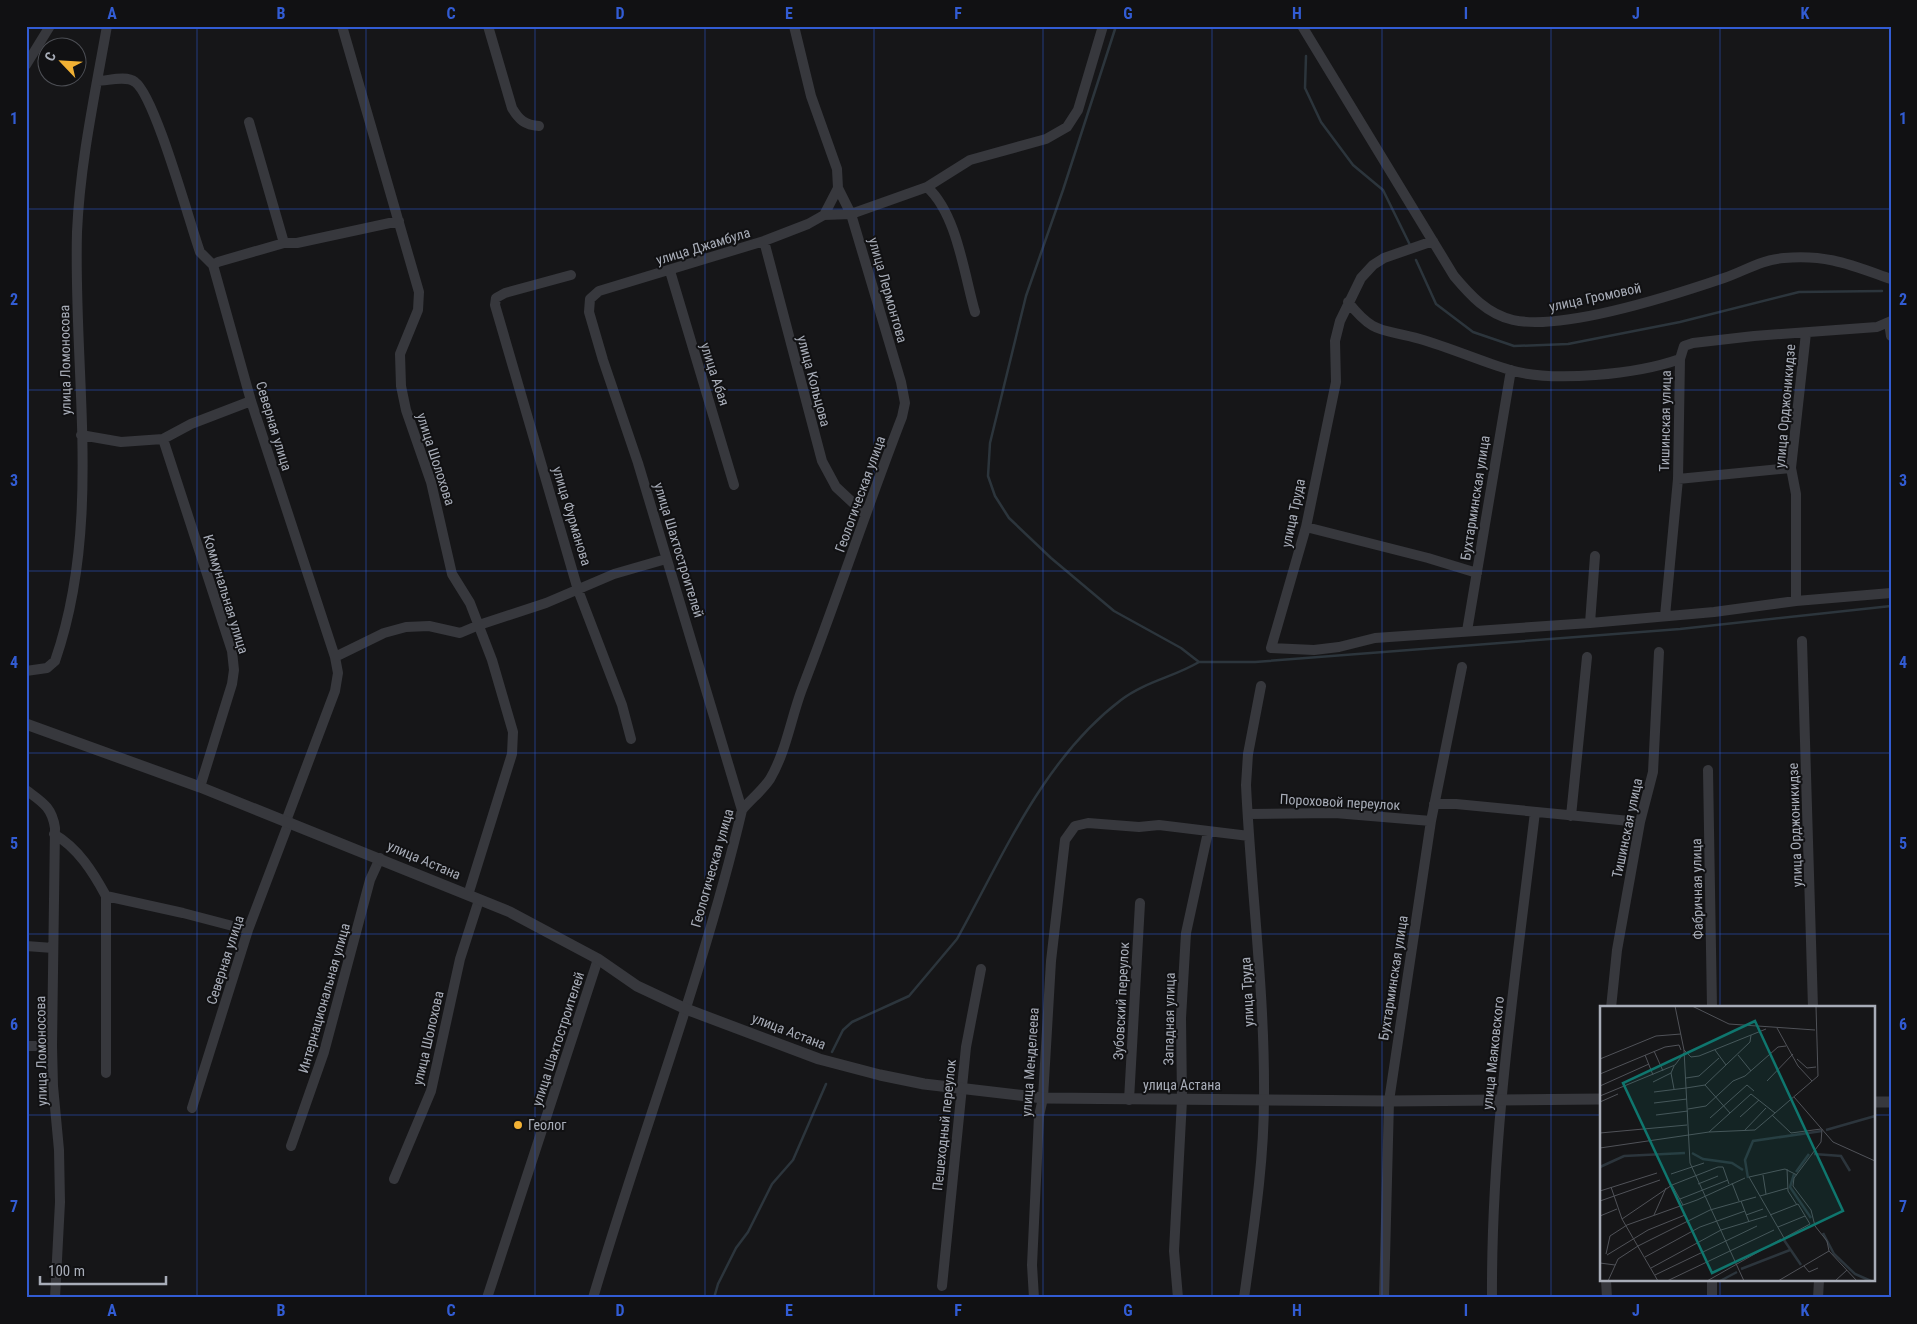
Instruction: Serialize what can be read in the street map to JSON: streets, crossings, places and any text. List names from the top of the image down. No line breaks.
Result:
{"streets":{"street":["улица Джамбула","улица Лермонтова","улица Громовой","улица Ломоносова","улица Абая","улица Кольцова","улица Орджоникидзе","Тишинская улица","Северная улица","улица Шолохова","Геологическая улица","Бухтарминская улица","улица Труда","улица Фурманова","улица Шахтостроителей","Коммунальная улица","Пороховой переулок","улица Астана","Фабричная улица","Интернациональная улица","Зубовский переулок","Западная улица","улица Маяковского","улица Менделеева","Пешеходный переулок"]},"crossings":[["улица Джамбула","улица Лермонтова"],["улица Джамбула","улица Абая"],["улица Джамбула","улица Кольцова"],["улица Джамбула","улица Шахтостроителей"],["улица Лермонтова","Геологическая улица"],["улица Громовой","улица Труда"],["улица Ломоносова","Северная улица"],["улица Кольцова","Геологическая улица"],["улица Орджоникидзе","Тишинская улица"],["Северная улица","улица Астана"],["улица Шолохова","улица Астана"],["Геологическая улица","улица Шахтостроителей"],["Геологическая улица","улица Астана"],["Бухтарминская улица","улица Труда"],["Бухтарминская улица","Пороховой переулок"],["Бухтарминская улица","улица Астана"],["улица Труда","Пороховой переулок"],["улица Труда","улица Астана"],["улица Шахтостроителей","улица Астана"],["Коммунальная улица","улица Астана"],["улица Астана","Интернациональная улица"],["улица Астана","Зубовский переулок"],["улица Астана","Западная улица"],["улица Астана","улица Маяковского"],["улица Астана","улица Менделеева"],["улица Астана","Пешеходный переулок"],["Западная улица","улица Менделеева"]],"places":["Геолог"],"scale_bar":"100 m","north":"top left","grid":{"columns":["A","B","C","D","E","F","G","H","I","J","K"],"rows":["1","2","3","4","5","6","7"]}}
